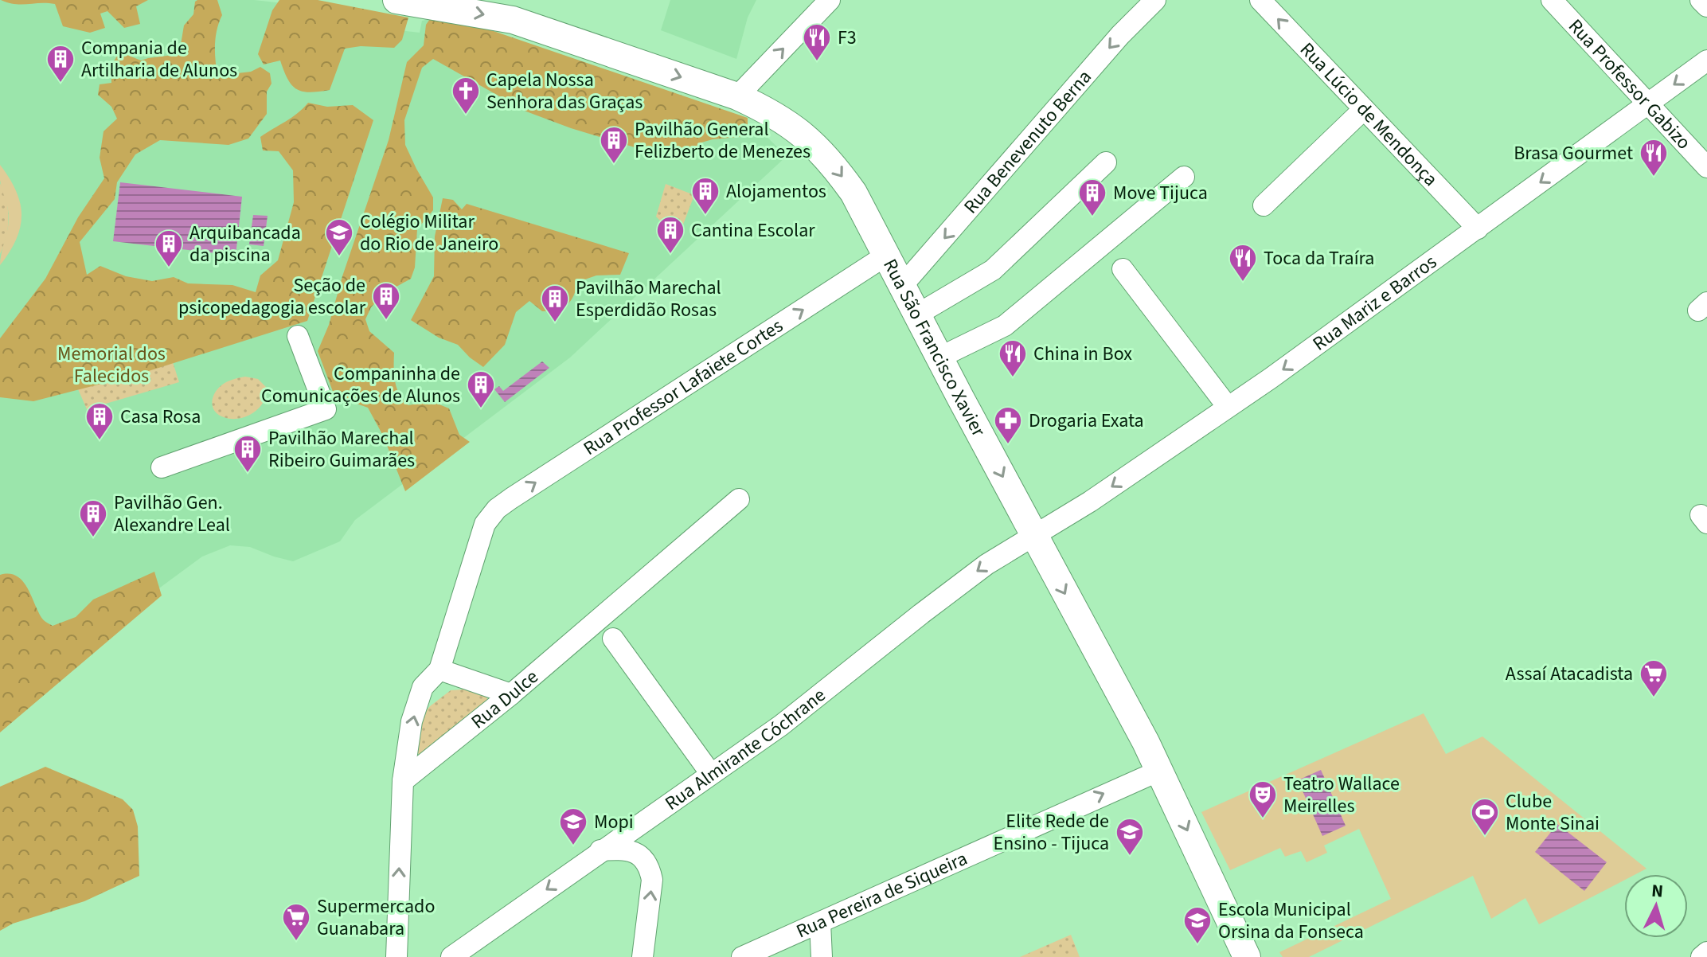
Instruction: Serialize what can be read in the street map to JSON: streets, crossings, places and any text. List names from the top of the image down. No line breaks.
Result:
{"streets":{"main road":["Rua São Francisco Xavier"],"street":["Rua Professor Gabizo","Rua Lúcio de Mendonça","Rua Benevenuto Berna","Rua Mariz e Barros","Rua Professor Lafaiete Cortes","Rua Dulce","Rua Almirante Cóchrane","Rua Pereira de Siqueira"]},"crossings":[["Rua Professor Gabizo","Rua Mariz e Barros"],["Rua Lúcio de Mendonça","Rua Mariz e Barros"],["Rua Benevenuto Berna","Rua São Francisco Xavier"],["Rua Mariz e Barros","Rua São Francisco Xavier"],["Rua Mariz e Barros","Rua Almirante Cóchrane"],["Rua São Francisco Xavier","Rua Professor Lafaiete Cortes"],["Rua São Francisco Xavier","Rua Almirante Cóchrane"],["Rua São Francisco Xavier","Rua Pereira de Siqueira"]],"one_way":["Rua Lúcio de Mendonça","Rua Mariz e Barros","Rua São Francisco Xavier","Rua Professor Lafaiete Cortes","Rua Almirante Cóchrane","Rua Pereira de Siqueira"],"parks":["Memorial dos Falecidos"],"places":{"restaurant":["F3","Brasa Gourmet","Toca da Traíra","China in Box"],"building":["Compania de Artilharia de Alunos","Pavilhão General Felizberto de Menezes","Alojamentos","Move Tijuca","Cantina Escolar","Arquibancada da piscina","Seção de psicopedagogia escolar","Pavilhão Marechal Esperdidão Rosas","Companinha de Comunicações de Alunos","Casa Rosa","Pavilhão Marechal Ribeiro Guimarães","Pavilhão Gen. Alexandre Leal"],"church":["Capela Nossa Senhora das Graças"],"school or university":["Colégio Militar do Rio de Janeiro","Mopi","Elite Rede de Ensino - Tijuca","Escola Municipal Orsina da Fonseca"],"pharmacy":["Drogaria Exata"],"supermarket":["Assaí Atacadista","Supermercado Guanabara"],"theatre":["Teatro Wallace Meirelles"],"sports":["Clube Monte Sinai"]},"north":"top"}
